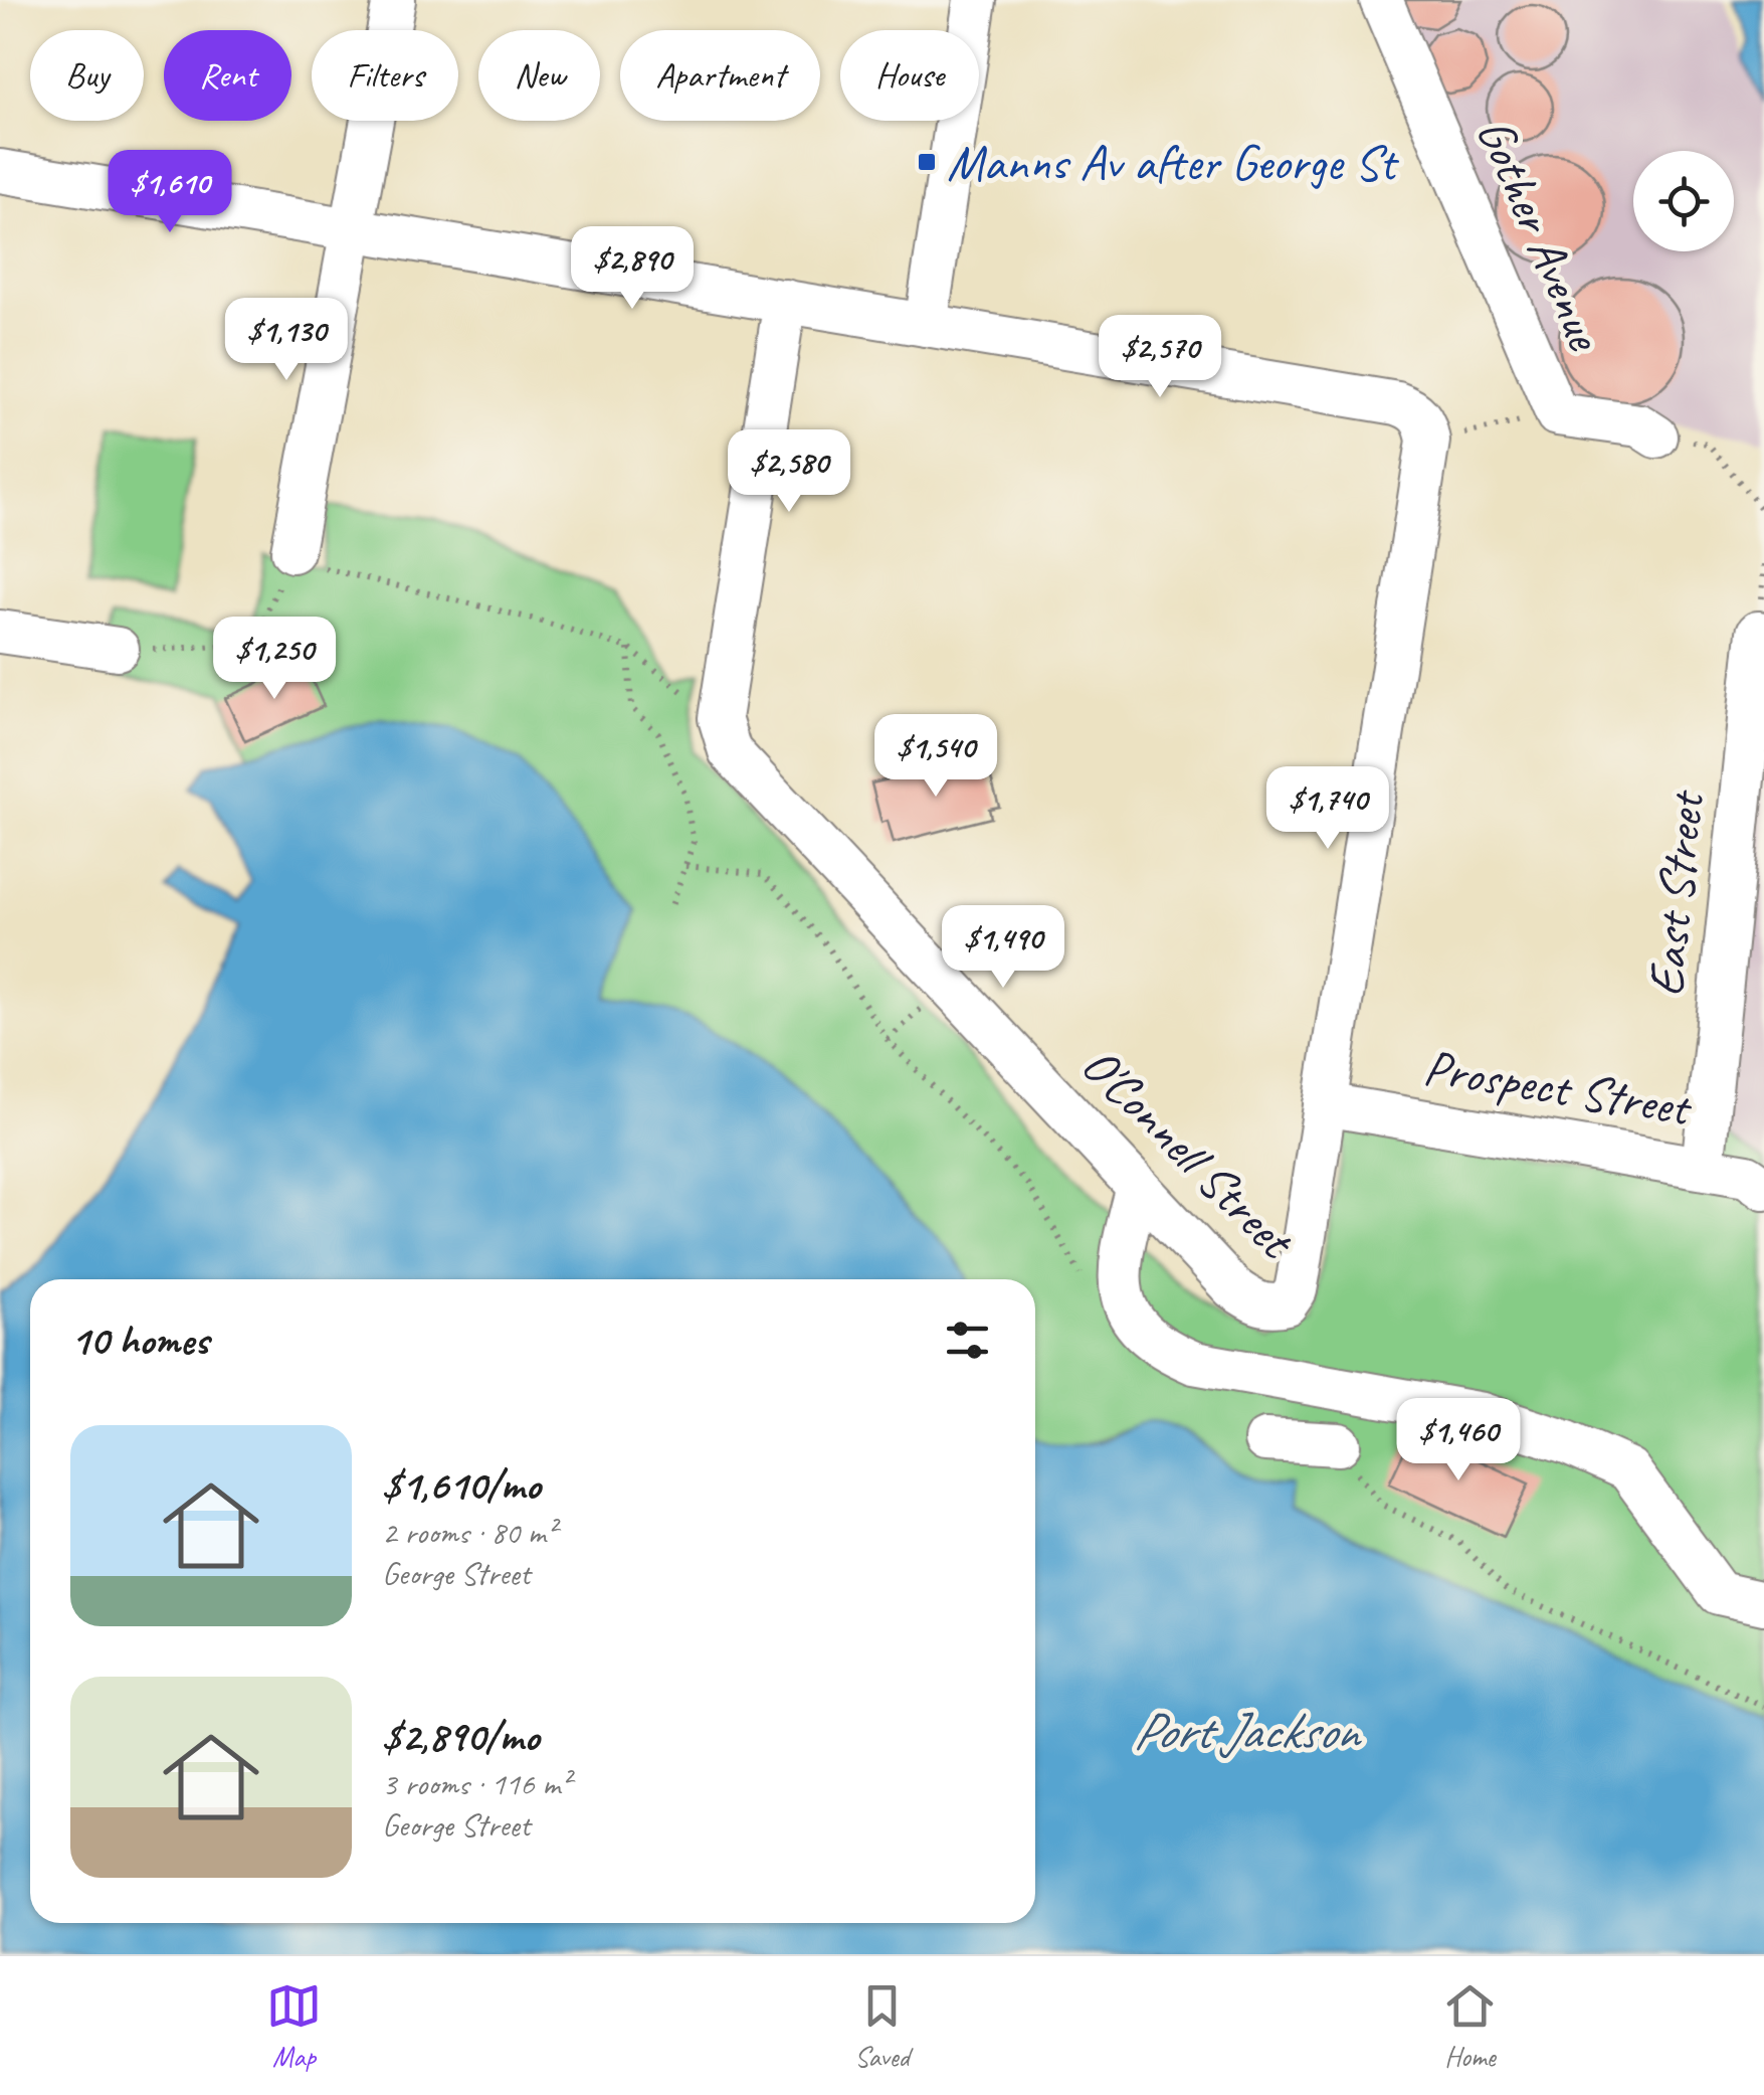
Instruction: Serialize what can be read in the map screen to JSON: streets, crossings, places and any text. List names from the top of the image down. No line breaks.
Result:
{"streets":{"street":["Gother Avenue","East Street","Prospect Street","O'Connell Street"]},"crossings":[["East Street","Prospect Street"],["Prospect Street","O'Connell Street"]],"water":["Port Jackson"],"places":{"transit":["Manns Av after George St"]},"page":{"chip":["Buy","Rent","Filters","New","Apartment","House"],"price":["$1,610","$2,890","$1,130","$2,570","$2,580","$1,250","$1,540","$1,740","$1,490","$1,460"],"heading":"10 homes","list":[{"name":"$1,610/mo","note":"2 rooms · 80 m² · George Street"},{"name":"$2,890/mo","note":"3 rooms · 116 m² · George Street"}],"tabs":["Map","Saved","Home"]}}
